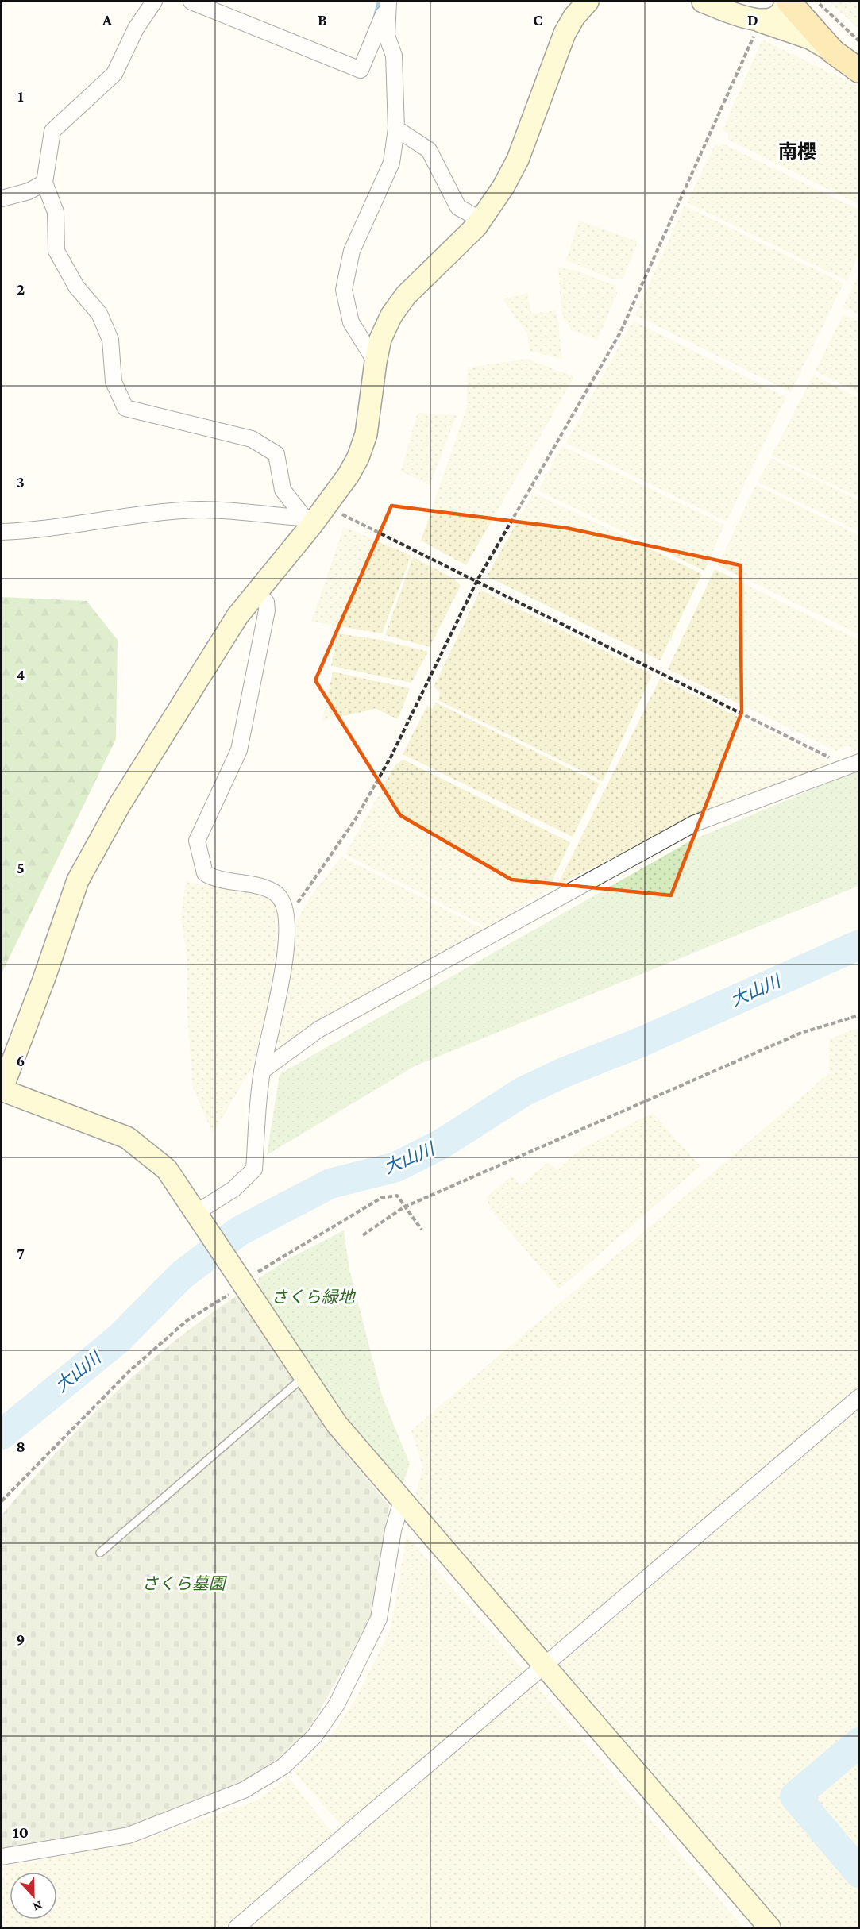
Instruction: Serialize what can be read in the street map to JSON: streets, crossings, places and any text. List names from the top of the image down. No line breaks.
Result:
{"districts":["南櫻"],"water":["大山川"],"parks":["さくら緑地","さくら墓園"],"north":"bottom","grid":{"columns":["A","B","C","D"],"rows":["1","2","3","4","5","6","7","8","9","10"]}}
